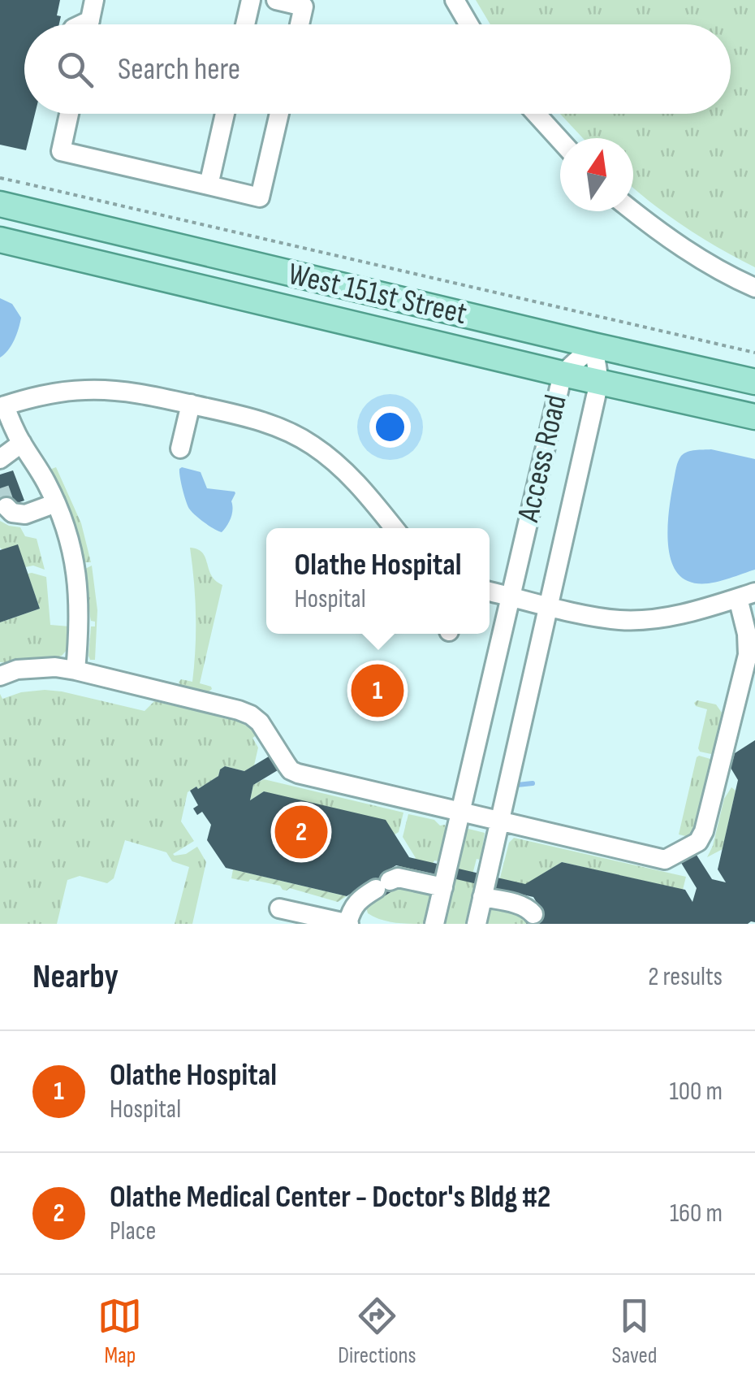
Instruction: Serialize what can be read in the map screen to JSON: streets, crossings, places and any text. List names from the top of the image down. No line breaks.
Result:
{"streets":{"main road":["West 151st Street"],"street":["Access Road"]},"crossings":[["West 151st Street","Access Road"]],"north":"top","page":{"search":"Search here","popup":["Olathe Hospital","Hospital"],"pins":["1","2"],"heading":["Nearby","2 results"],"list":[{"mark":"1","name":"Olathe Hospital","note":"Hospital","value":"100 m"},{"mark":"2","name":"Olathe Medical Center - Doctor's Bldg #2","note":"Place","value":"160 m"}],"nav":["Map","Directions","Saved"]}}
